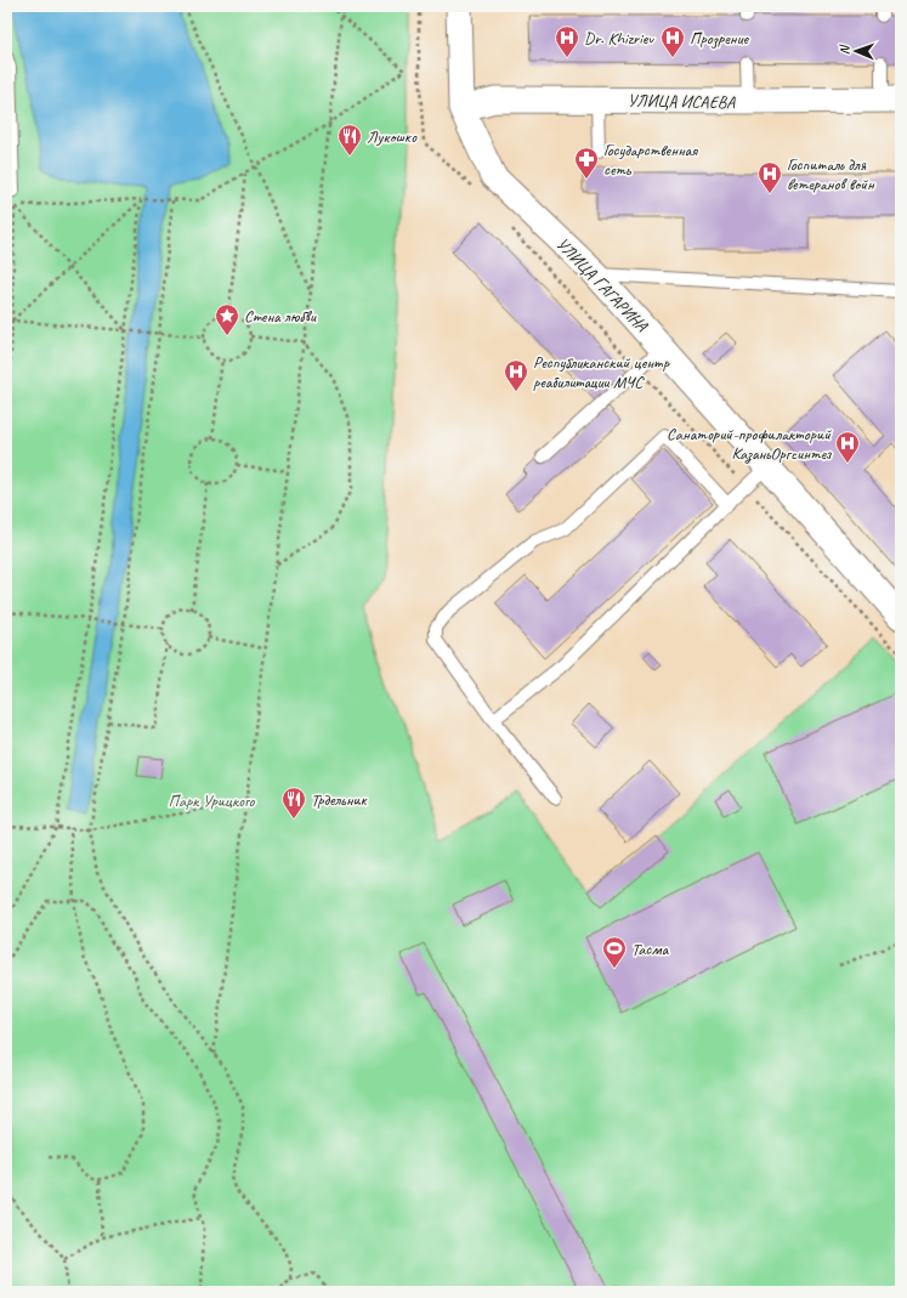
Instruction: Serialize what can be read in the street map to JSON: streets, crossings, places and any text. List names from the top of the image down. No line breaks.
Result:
{"streets":{"street":["УЛИЦА ИСАЕВА","УЛИЦА ГАГАРИНА"]},"crossings":[["УЛИЦА ИСАЕВА","УЛИЦА ГАГАРИНА"]],"parks":["Парк Урицкого"],"places":{"hospital":["Dr. Khizriev","Прозрение","Госпиталь для ветеранов войн","Республиканский центр реабилитации МЧС","Санаторий-профилакторий КазаньОргсинтез"],"restaurant":["Лукошко","Трдельник"],"pharmacy":["Государственная сеть"],"place":["Стена любви"],"sports":["Тасма"]},"north":"left"}
